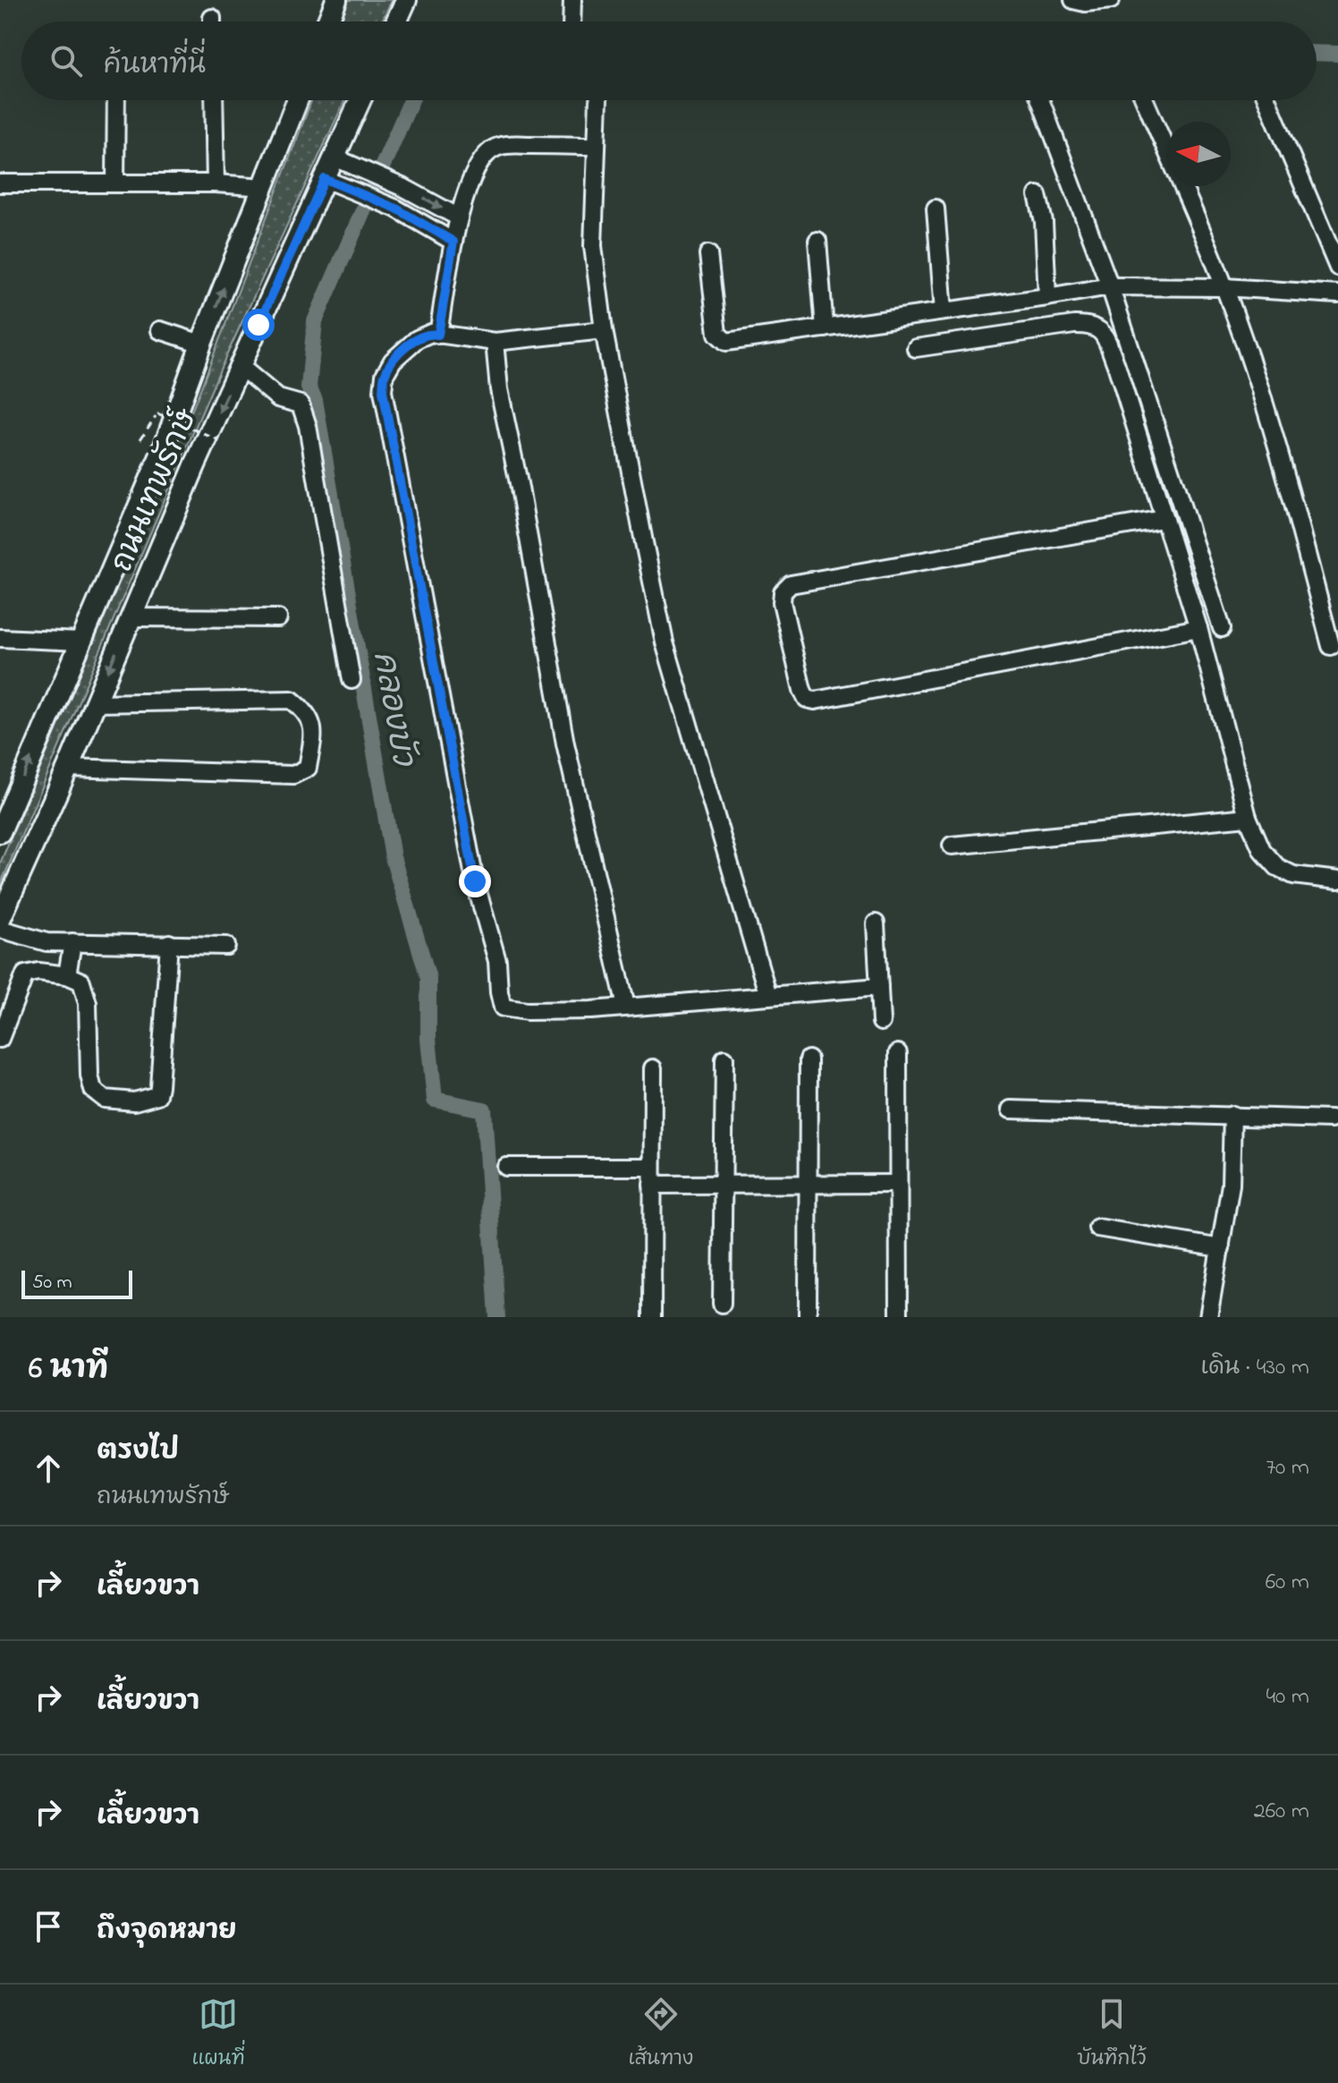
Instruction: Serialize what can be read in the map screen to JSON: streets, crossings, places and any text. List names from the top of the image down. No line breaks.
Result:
{"streets":{"main road":["ถนนเทพรักษ์"]},"water":["คลองบัว"],"scale_bar":"50 m","north":"left","page":{"search":"ค้นหาที่นี่","scale":"50 m","heading":["6 นาที","เดิน · 430 m"],"list":[["ตรงไป","ถนนเทพรักษ์","70 m"],["เลี้ยวขวา","60 m"],["เลี้ยวขวา","40 m"],["เลี้ยวขวา","260 m"],"ถึงจุดหมาย"],"nav":["แผนที่","เส้นทาง","บันทึกไว้"]}}
